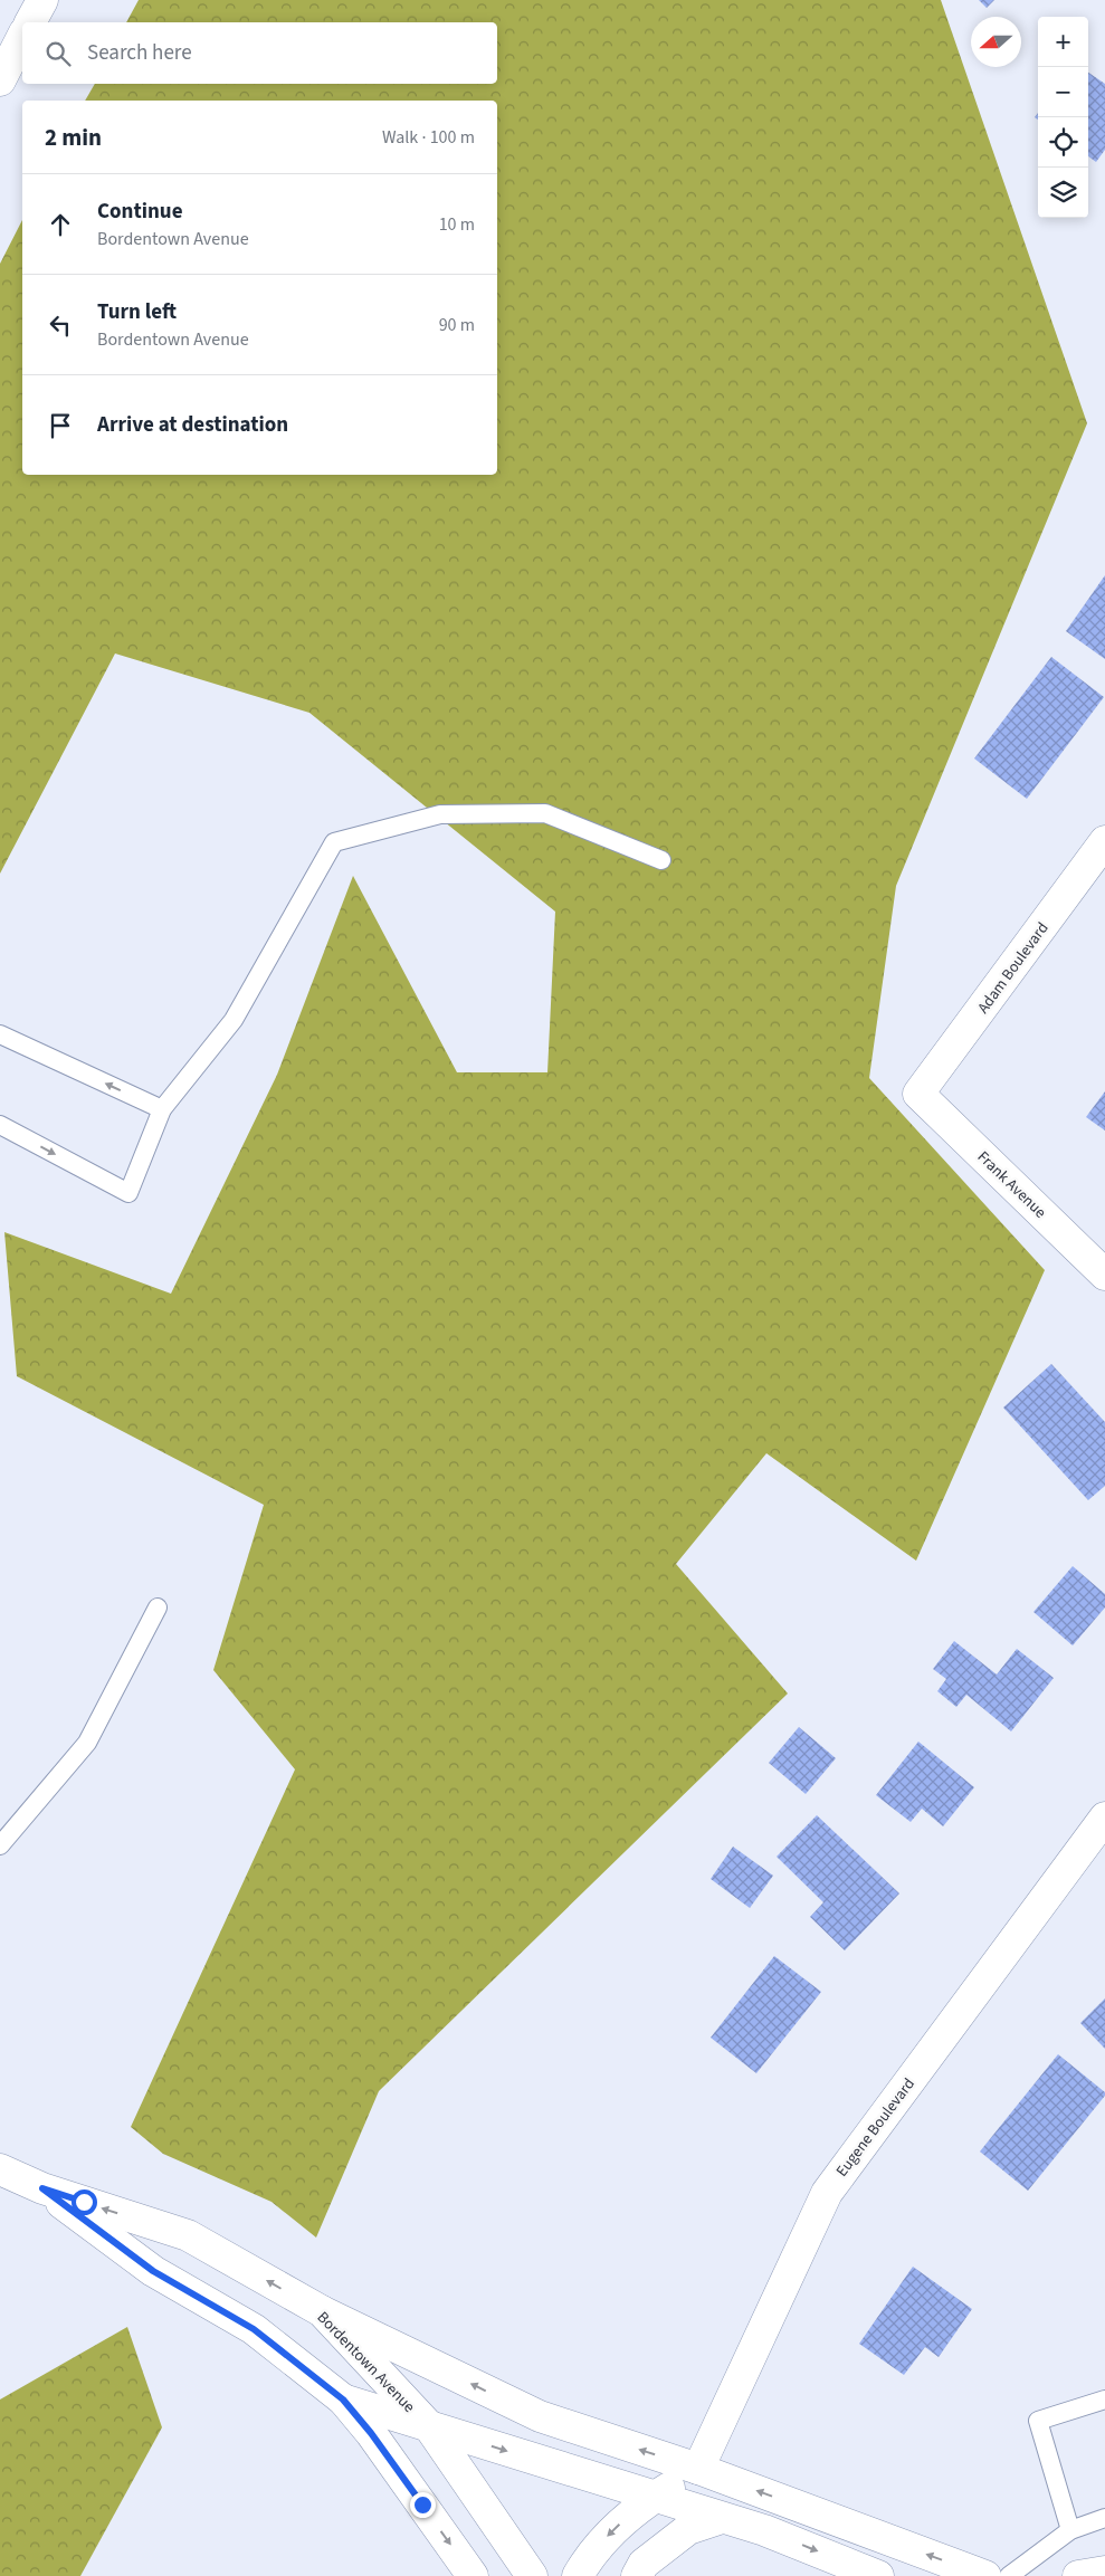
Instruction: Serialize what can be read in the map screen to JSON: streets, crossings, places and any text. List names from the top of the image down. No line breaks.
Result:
{"streets":{"main road":["Adam Boulevard","Frank Avenue","Eugene Boulevard","Bordentown Avenue"]},"crossings":[["Adam Boulevard","Frank Avenue"]],"north":"left","page":{"map_buttons":["+","−"],"search":"Search here","heading":["2 min","Walk · 100 m"],"list":[["Continue","Bordentown Avenue","10 m"],["Turn left","Bordentown Avenue","90 m"],"Arrive at destination"]}}
